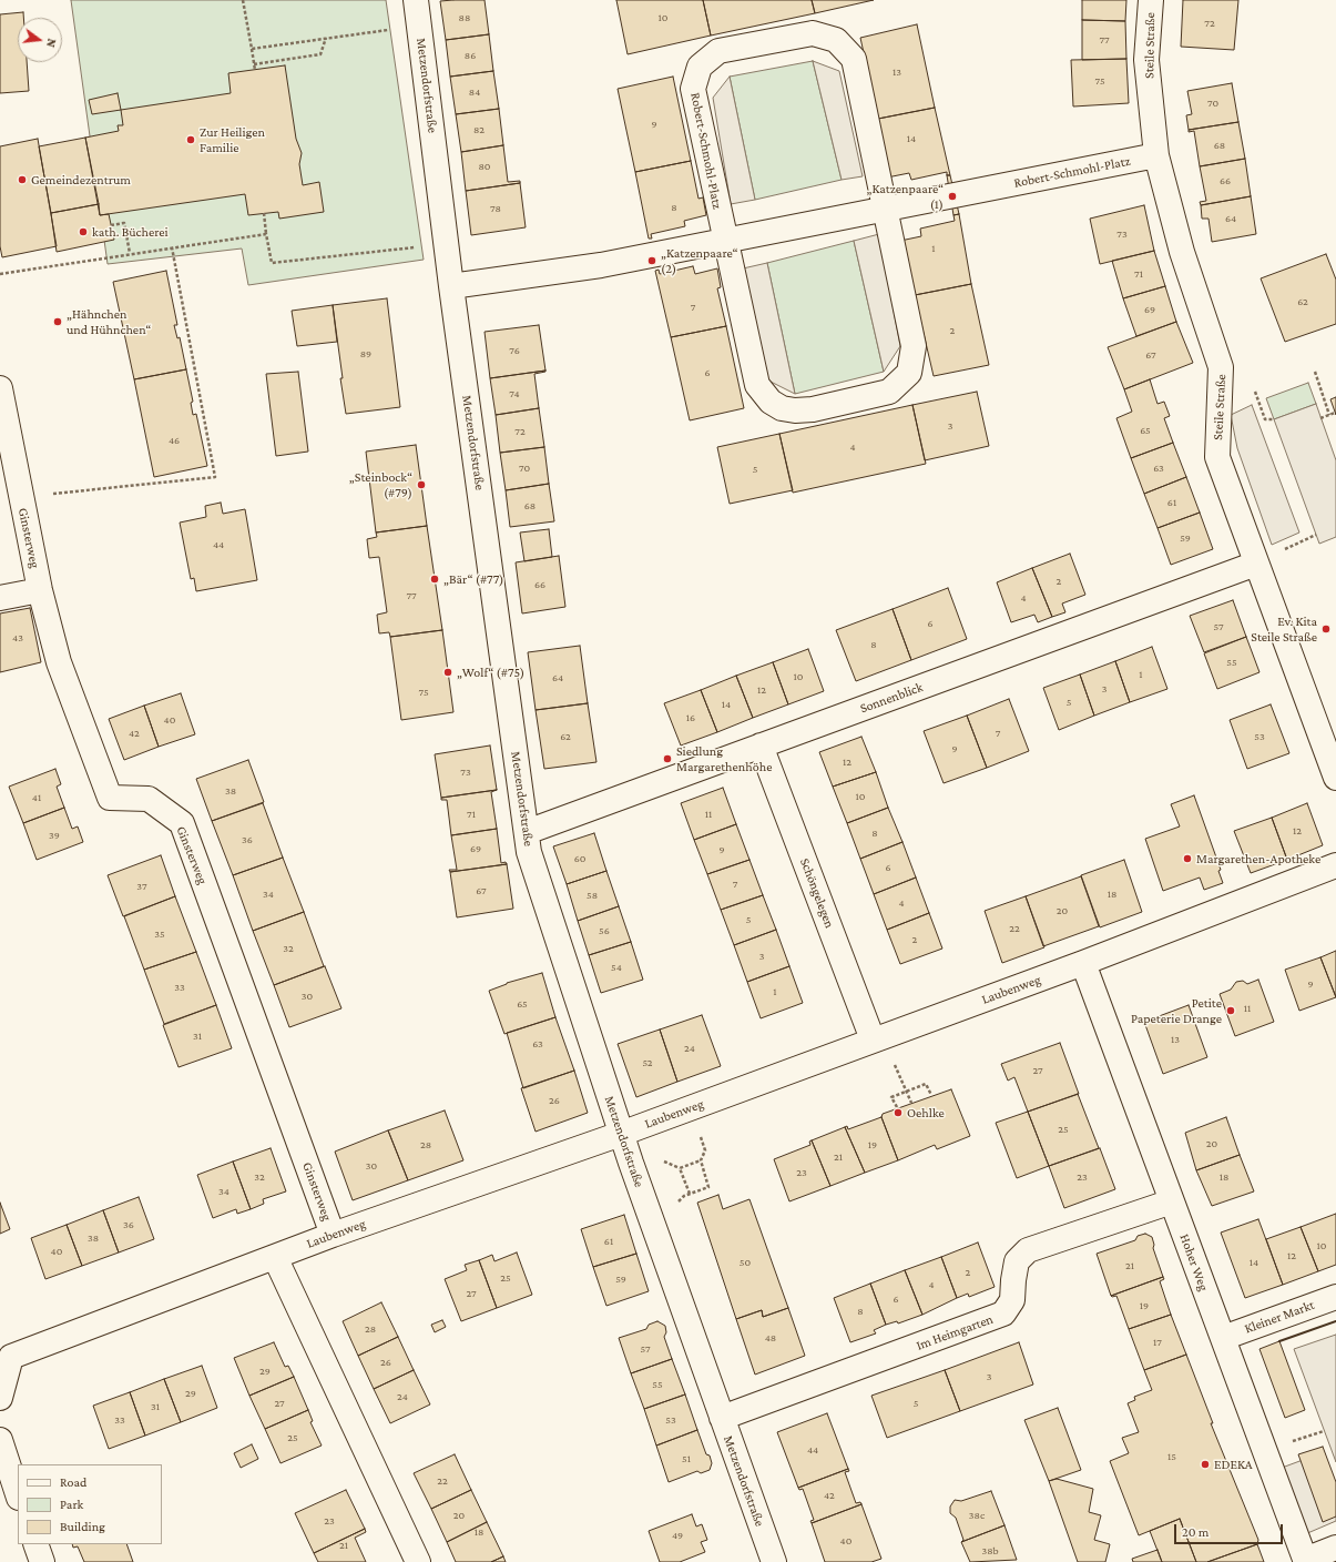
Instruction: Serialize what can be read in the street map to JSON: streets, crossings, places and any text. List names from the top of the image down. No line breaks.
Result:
{"streets":{"street":["Steile Straße","Metzendorfstraße","Robert-Schmohl-Platz","Ginsterweg","Sonnenblick","Schöngelegen","Laubenweg","Hoher Weg","Kleiner Markt","Im Heimgarten"]},"crossings":[["Steile Straße","Robert-Schmohl-Platz"],["Steile Straße","Sonnenblick"],["Metzendorfstraße","Robert-Schmohl-Platz"],["Metzendorfstraße","Sonnenblick"],["Metzendorfstraße","Laubenweg"],["Metzendorfstraße","Im Heimgarten"],["Ginsterweg","Laubenweg"],["Sonnenblick","Schöngelegen"],["Schöngelegen","Laubenweg"],["Laubenweg","Hoher Weg"],["Hoher Weg","Kleiner Markt"],["Hoher Weg","Im Heimgarten"]],"places":["Zur Heiligen Familie","Gemeindezentrum","„Katzenpaare“ (1)","kath. Bücherei","„Katzenpaare“ (2)","„Hähnchen und Hühnchen“","„Steinbock“ (#79)","„Bär“ (#77)","Ev. Kita Steile Straße","„Wolf“ (#75)","Siedlung Margarethenhöhe","Margarethen-Apotheke","Petite Papeterie Drange","Oehlke","EDEKA"],"house_numbers":["88","10","72","77","86","13","75","84","70","9","82","14","68","80","66","8","78","64","73","1","71","62","7","69","2","76","89","67","6","74","3","65","72","46","4","70","63","5","61","68","59","44","2","66","77","4","6","57","43","8","55","1","10","64","3","12","75","5","14","16","40","42","7","62","53","9","12","73","38","10","41","71","11","12","8","39","36","69","9","60","6","7","37","67","34","18","58","4","20","5","22","56","35","2","32","3","54","9","33","1","30","65","11","31","13","63","24","52","27","26","25","20","28","19","21","30","23","32","23","18","34","36","38","61","10","40","12","50","14","21","2","25","59","4","27","6","19","8","28","48","17","57","26","29","3","55","29","24","27","5","31","33","53","25","44","15","51","22","42","20","38c","23","18","49","40","21","38b"],"legend":["Road","Park","Building"],"scale_bar":"20 m","north":"right"}
